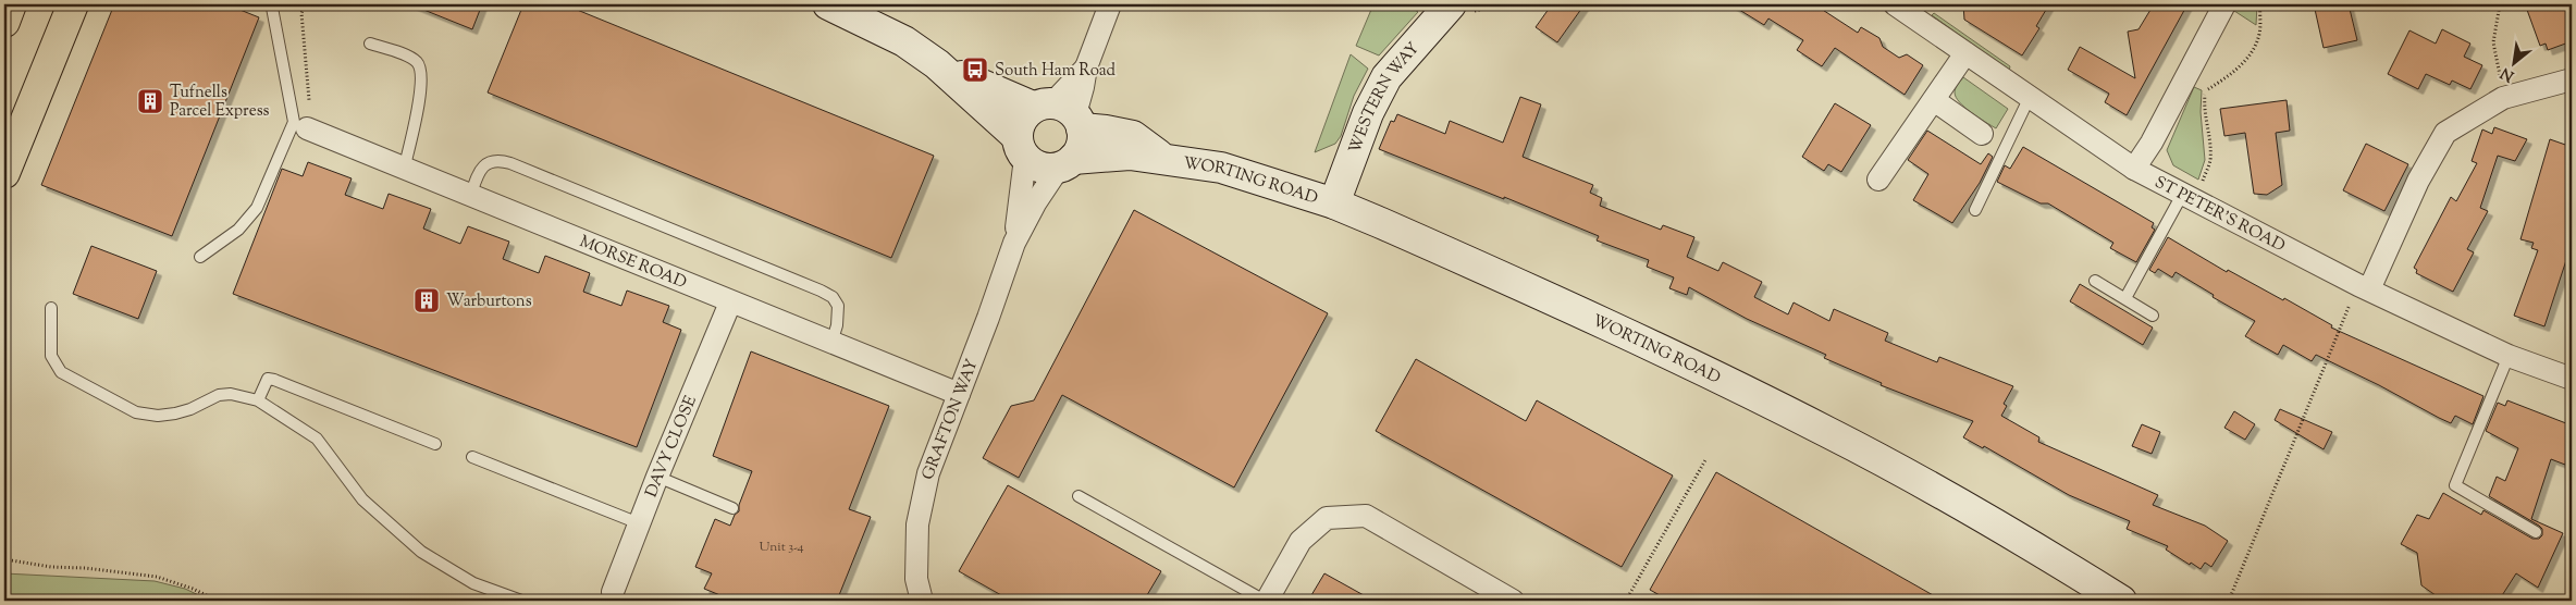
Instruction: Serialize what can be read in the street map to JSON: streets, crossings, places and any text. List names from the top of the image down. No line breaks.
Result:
{"streets":{"street":["WESTERN WAY","WORTING ROAD","ST PETER'S ROAD","MORSE ROAD","GRAFTON WAY","DAVY CLOSE"]},"crossings":[["WESTERN WAY","WORTING ROAD"],["WORTING ROAD","GRAFTON WAY"],["MORSE ROAD","GRAFTON WAY"],["MORSE ROAD","DAVY CLOSE"]],"places":{"bus stop":["South Ham Road"],"building":["Tufnells Parcel Express","Warburtons"]},"house_numbers":["Unit 3-4"],"north":"bottom left"}
